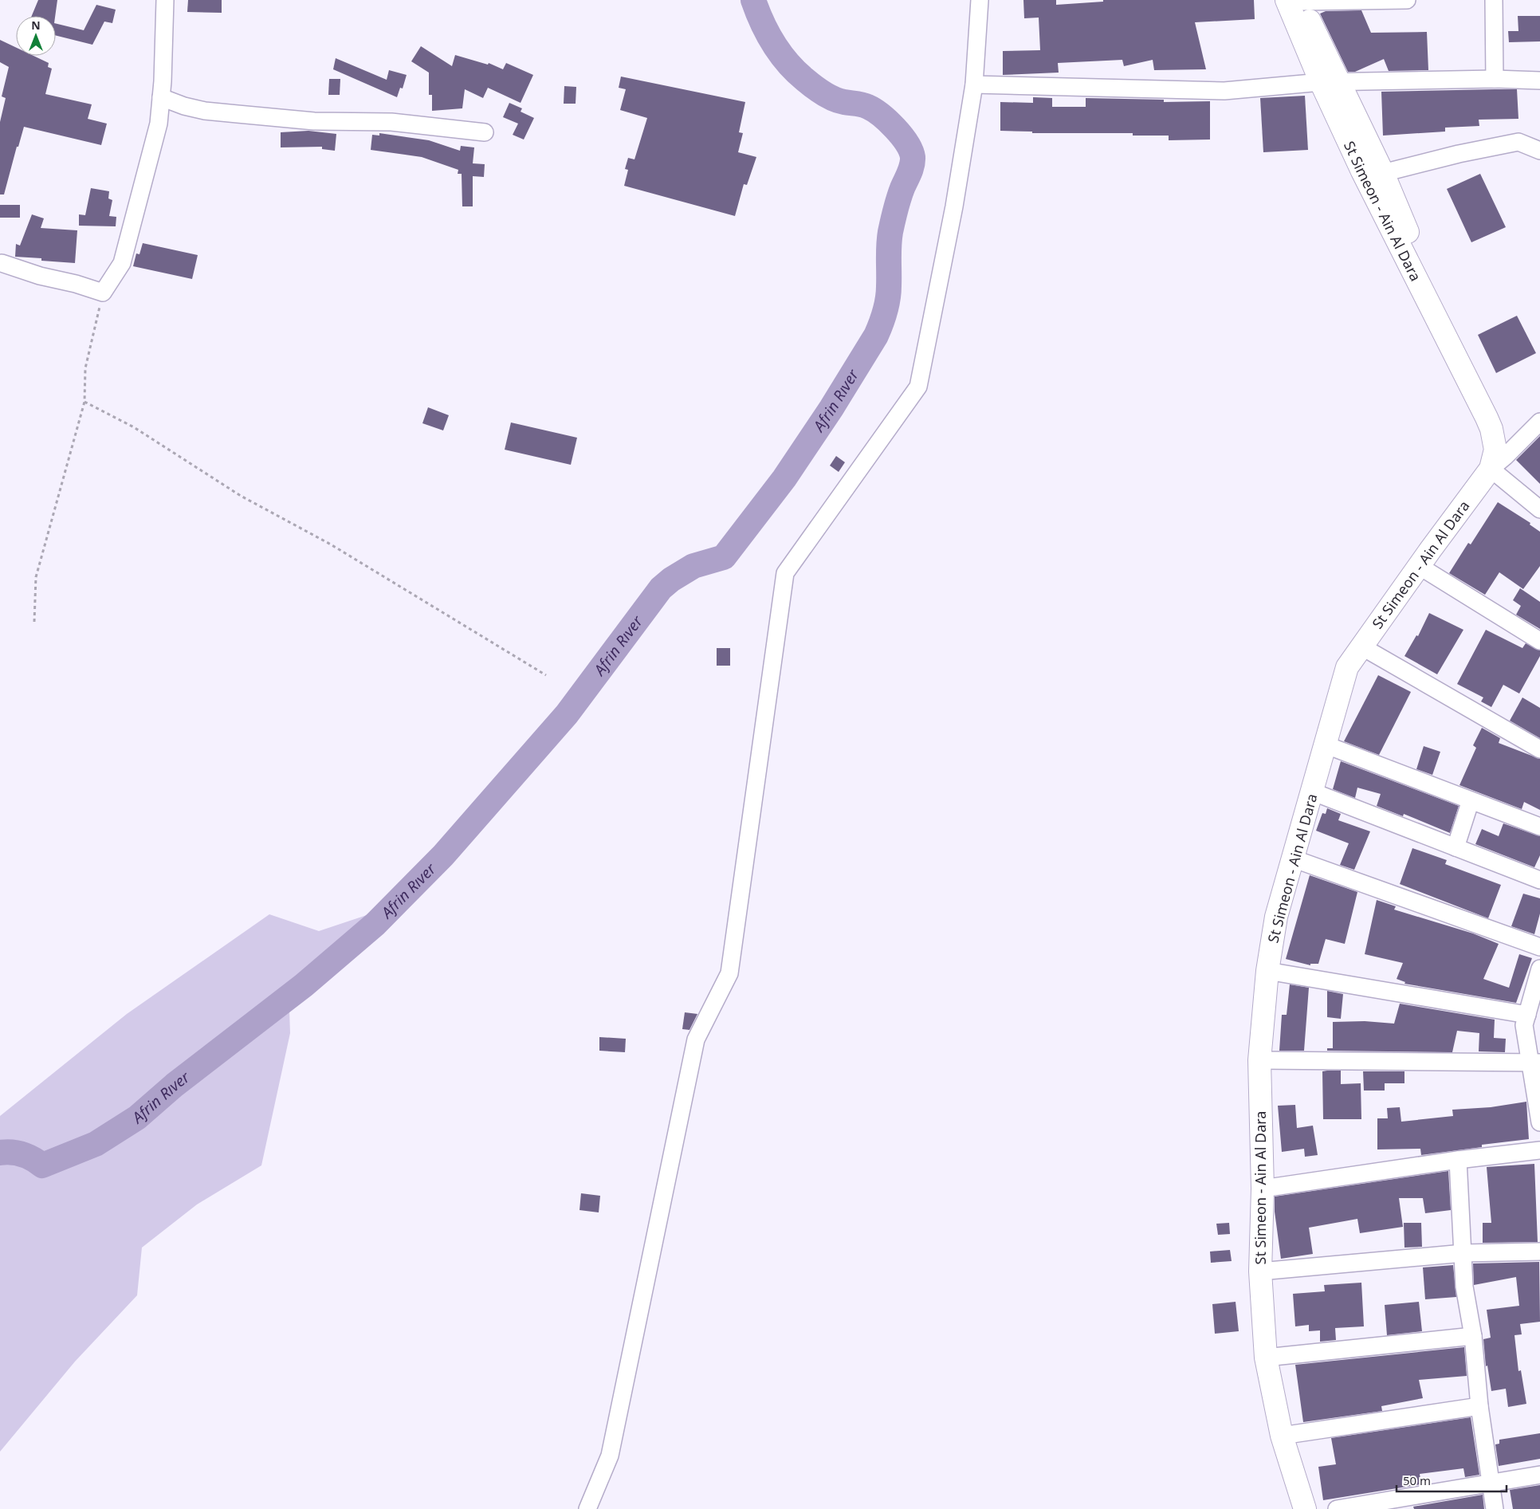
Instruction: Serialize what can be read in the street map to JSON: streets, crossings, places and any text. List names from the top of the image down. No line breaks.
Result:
{"streets":{"main road":["St Simeon - Ain Al Dara"]},"water":["Afrin Rıver"],"scale_bar":"50 m","north":"top"}
